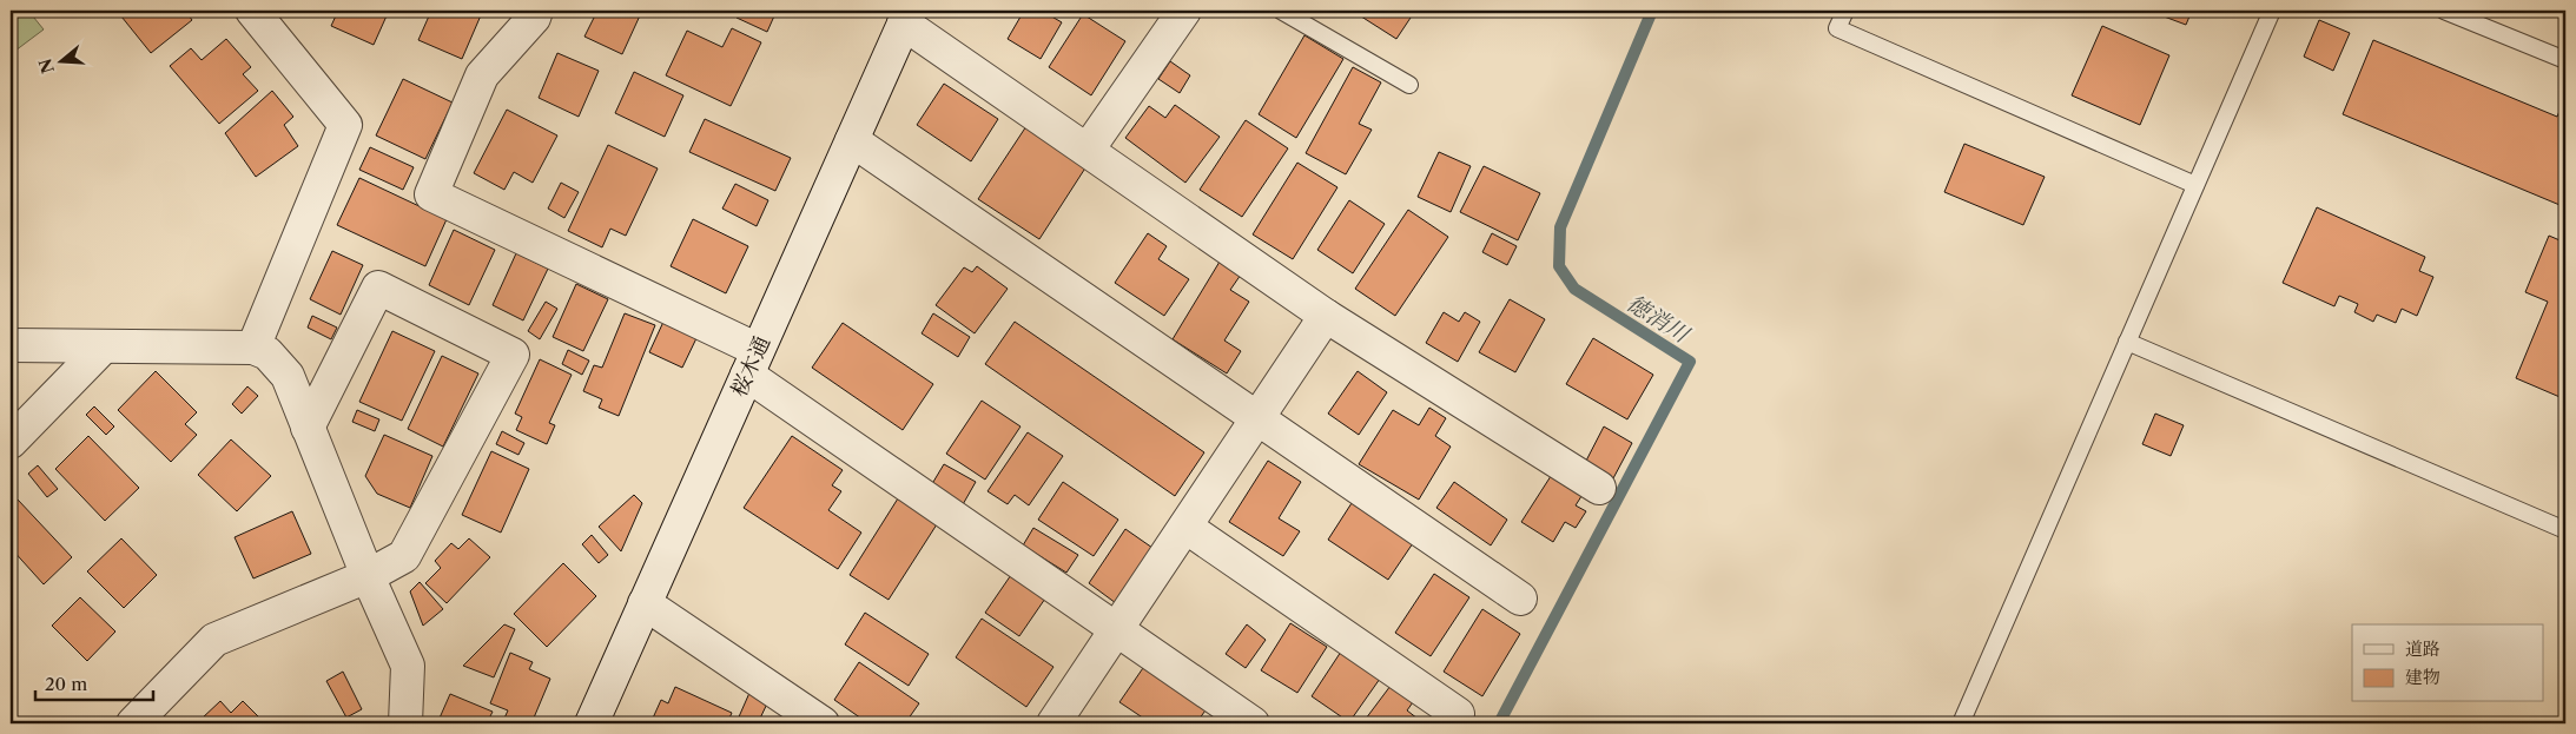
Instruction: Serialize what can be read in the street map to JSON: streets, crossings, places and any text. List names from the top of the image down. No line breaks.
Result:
{"streets":{"street":["桜木通"]},"water":["徳消川"],"legend":["道路","建物"],"scale_bar":"20 m","north":"left"}
